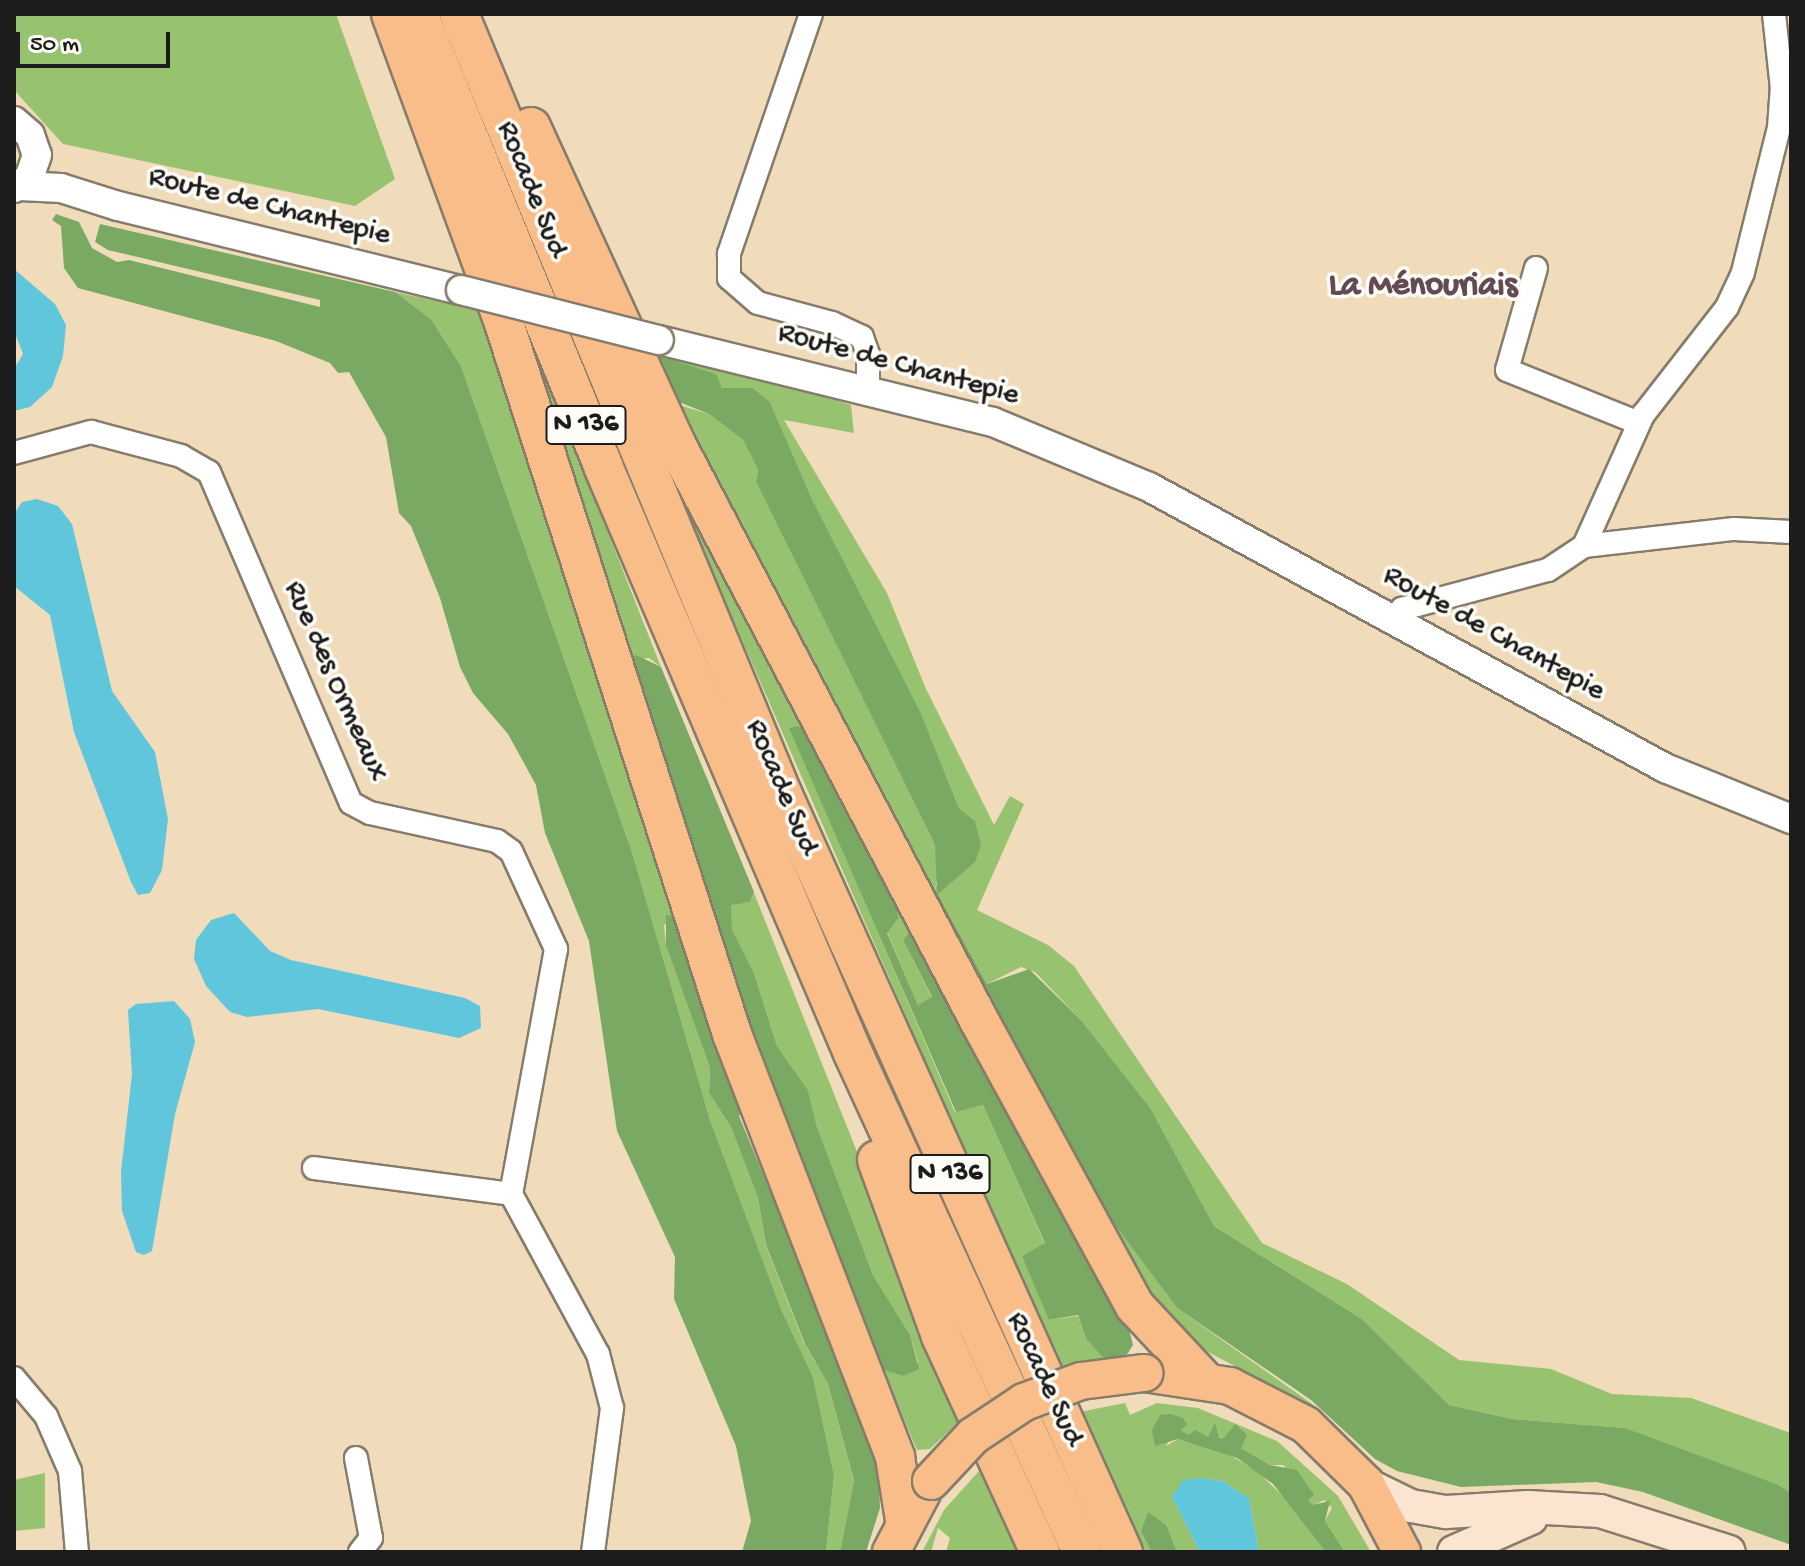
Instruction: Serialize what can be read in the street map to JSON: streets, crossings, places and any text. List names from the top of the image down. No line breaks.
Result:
{"streets":{"highway":["Rocade Sud","N 136"],"street":["Route de Chantepie","Rue des Ormeaux"]},"districts":["La Ménouriais"],"scale_bar":"50 m"}
